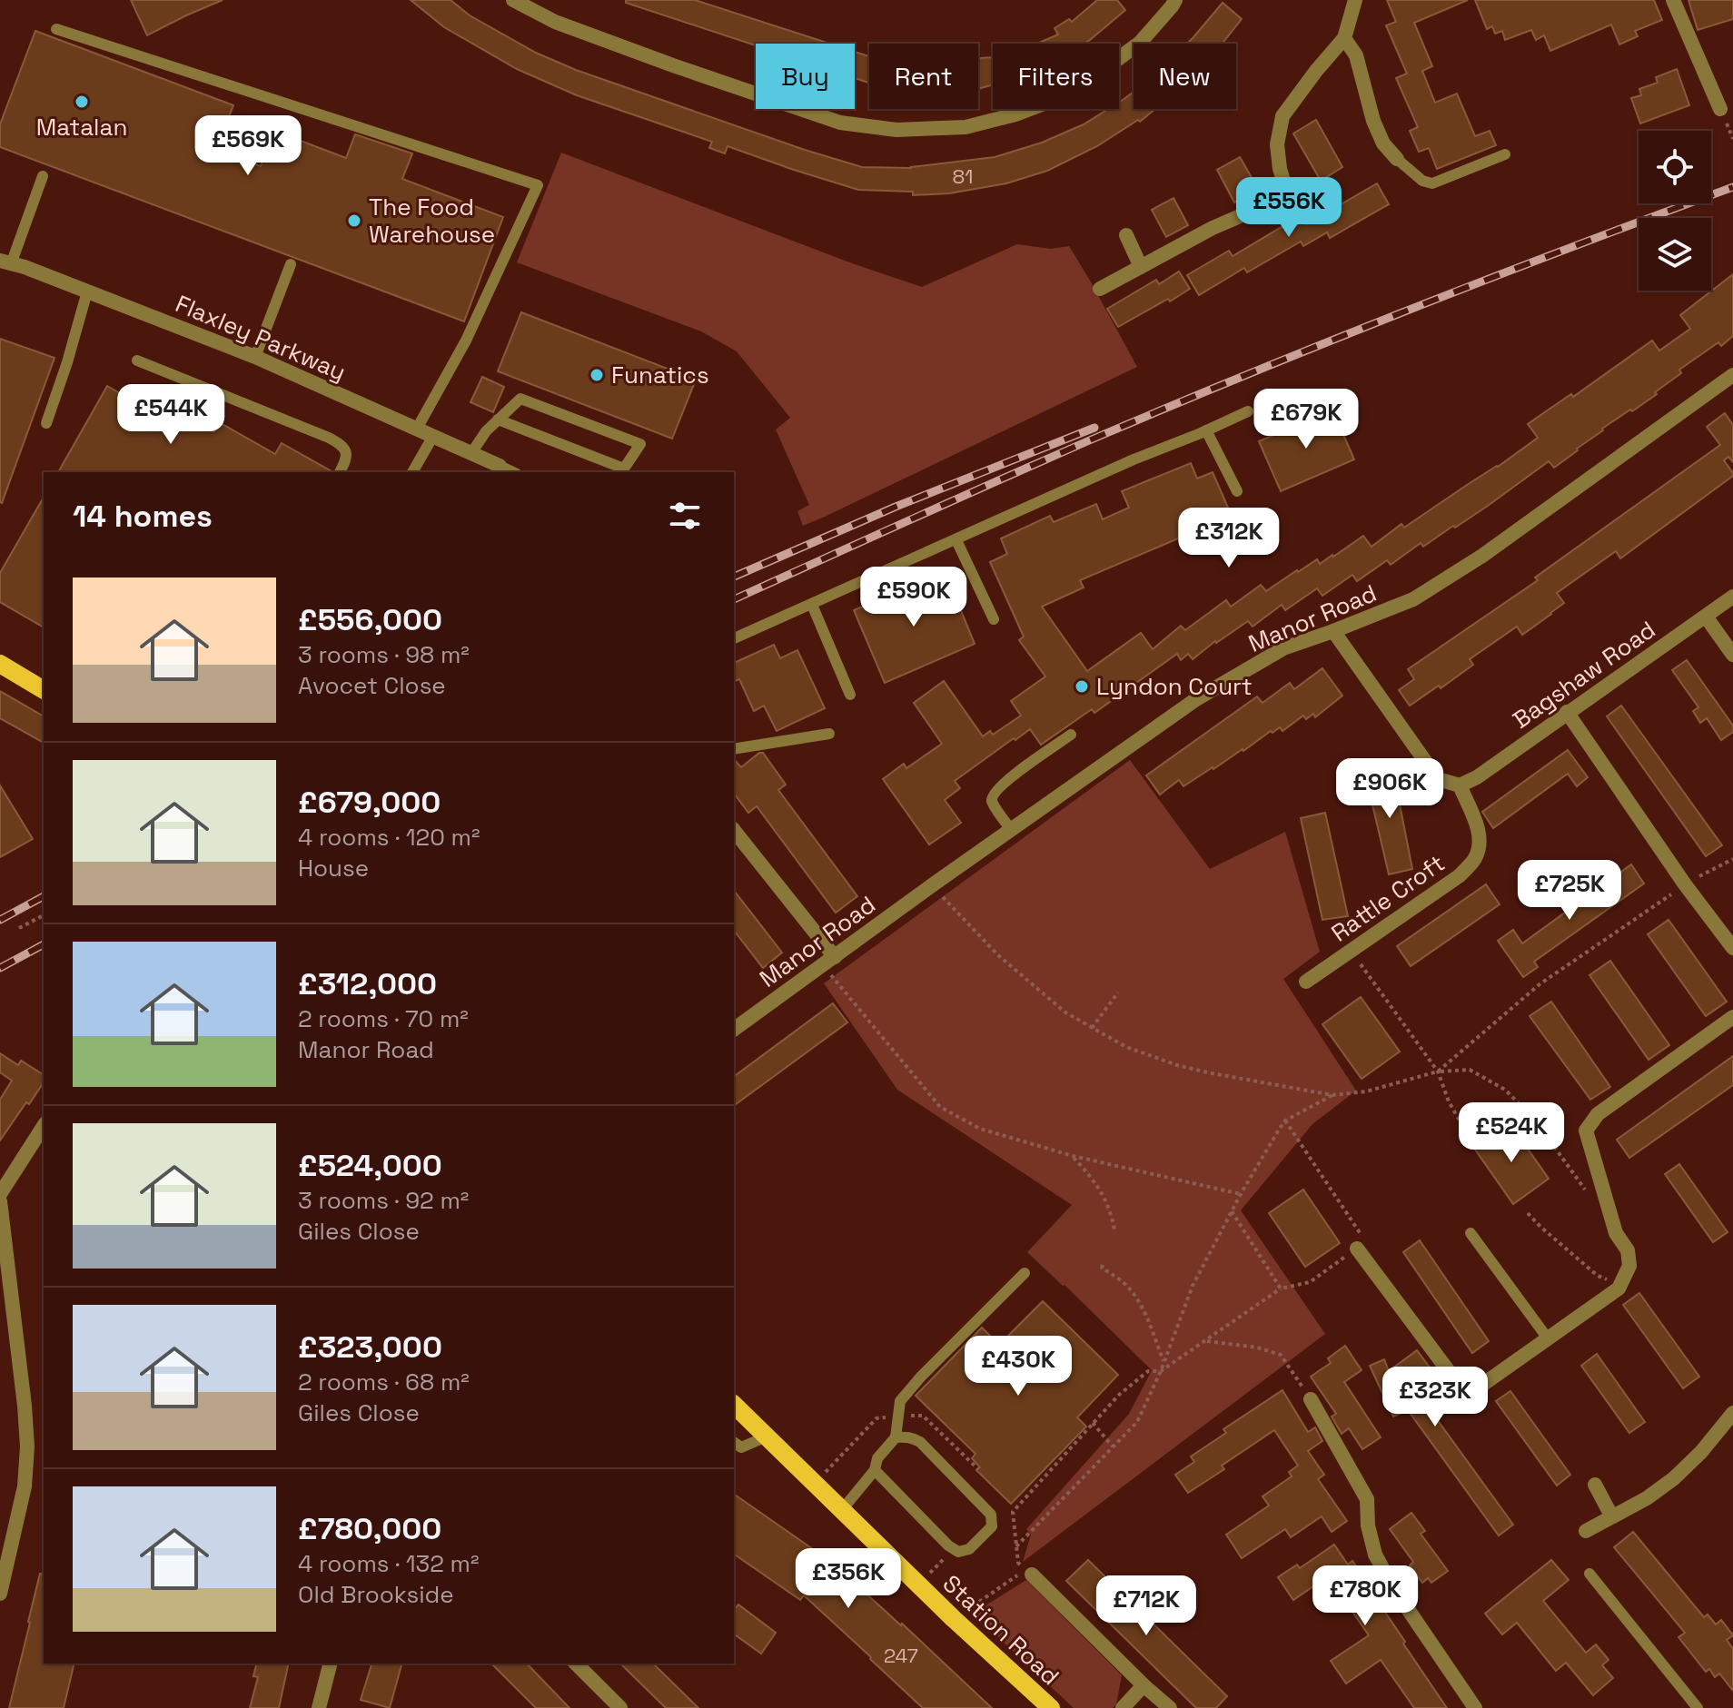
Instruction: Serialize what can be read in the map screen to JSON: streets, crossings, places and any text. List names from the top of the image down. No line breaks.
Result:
{"streets":{"main road":["Station Road"],"street":["Flaxley Parkway","Manor Road","Bagshaw Road","Rattle Croft"]},"crossings":[["Bagshaw Road","Rattle Croft"]],"places":["Matalan","The Food Warehouse","Funatics","Lyndon Court"],"house_numbers":["81","247"],"page":{"chip":["Buy","Rent","Filters","New"],"price":["£569K","£556K","£544K","£679K","£312K","£590K","£906K","£725K","£524K","£430K","£323K","£356K","£780K","£712K"],"heading":"14 homes","list":[{"name":"£556,000","note":"3 rooms · 98 m² · Avocet Close"},{"name":"£679,000","note":"4 rooms · 120 m² · House"},{"name":"£312,000","note":"2 rooms · 70 m² · Manor Road"},{"name":"£524,000","note":"3 rooms · 92 m² · Giles Close"},{"name":"£323,000","note":"2 rooms · 68 m² · Giles Close"},{"name":"£780,000","note":"4 rooms · 132 m² · Old Brookside"}]}}
